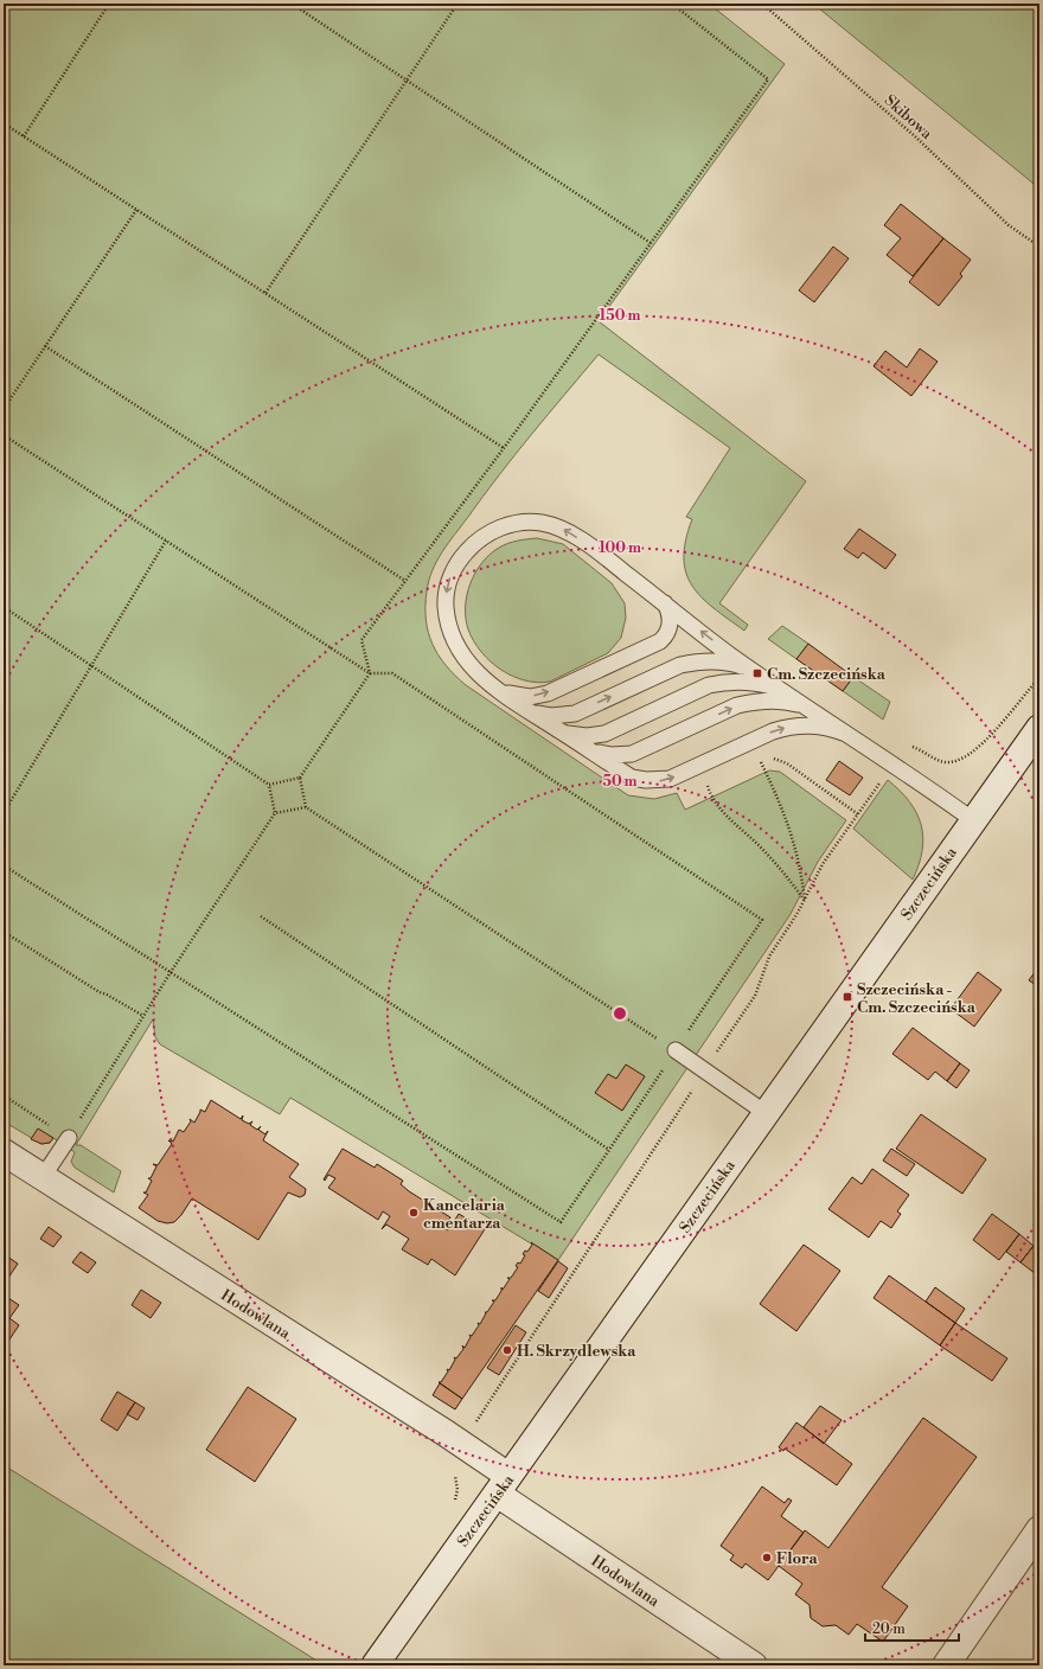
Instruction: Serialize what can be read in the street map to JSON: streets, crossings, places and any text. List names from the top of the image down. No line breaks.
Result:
{"streets":{"main road":["Szczecińska","Hodowlana"],"path":["Skibowa"]},"crossings":[["Szczecińska","Hodowlana"]],"places":{"transit":["Cm. Szczecińska","Szczecińska - Cm. Szczecińska"],"other":["Kancelaria cmentarza","H. Skrzydlewska","Flora"]},"scale_bar":"20 m","rings":["150 m","100 m","50 m"]}
